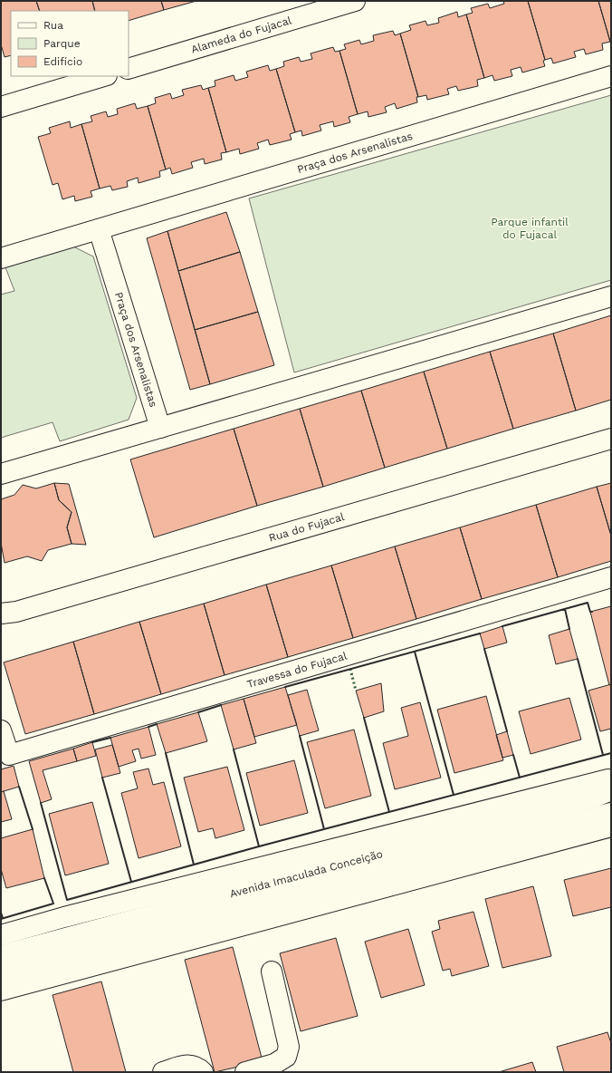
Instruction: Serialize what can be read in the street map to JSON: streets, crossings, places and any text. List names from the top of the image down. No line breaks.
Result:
{"streets":{"main road":["Alameda do Fujacal","Praça dos Arsenalistas","Rua do Fujacal","Travessa do Fujacal","Avenida Imaculada Conceição"]},"parks":["Parque infantil do Fujacal"],"legend":["Rua","Parque","Edifício"]}
